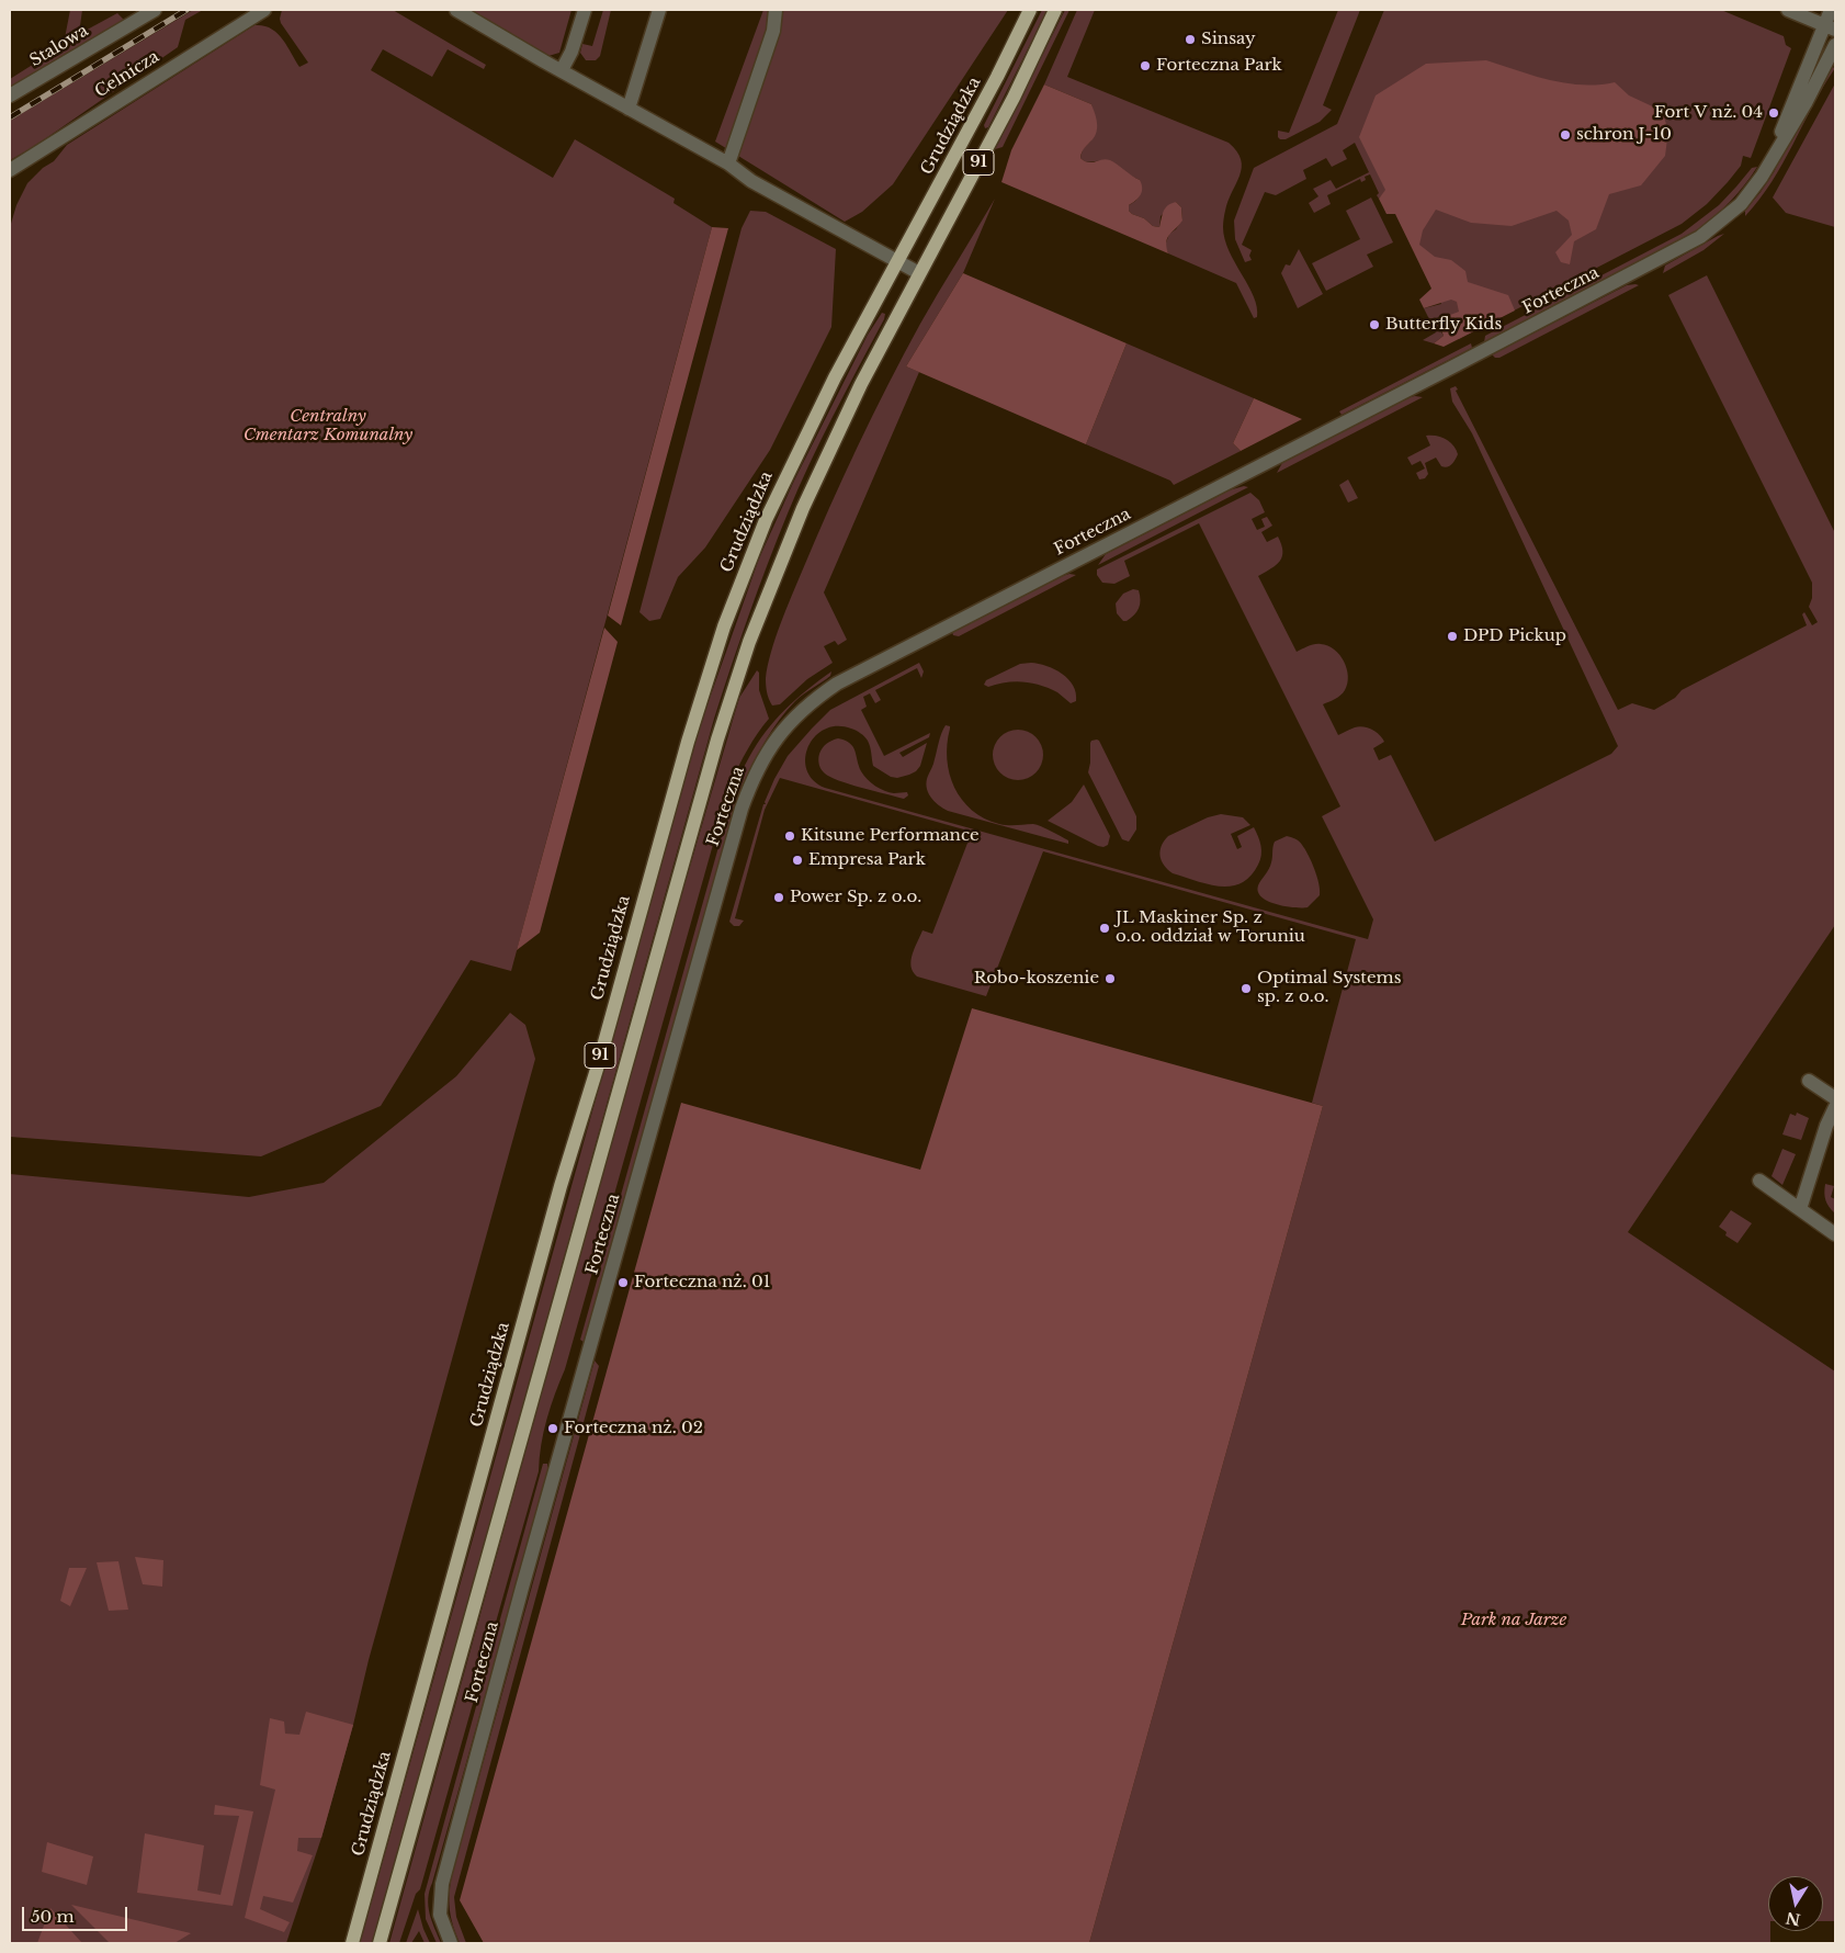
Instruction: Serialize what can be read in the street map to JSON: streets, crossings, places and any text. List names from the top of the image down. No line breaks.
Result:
{"streets":{"main road":["Grudziądzka","91"],"street":["Stalowa","Celnicza","Forteczna"]},"parks":["Centralny Cmentarz Komunalny","Park na Jarze"],"places":["Sinsay","Forteczna Park","Fort V nż. 04","schron J-10","Butterfly Kids","DPD Pickup","Kitsune Performance","Empresa Park","Power Sp. z o.o.","JL Maskiner Sp. z o.o. oddział w Toruniu","Robo-koszenie","Optimal Systems sp. z o.o.","Forteczna nż. 01","Forteczna nż. 02"],"scale_bar":"50 m","north":"bottom"}
